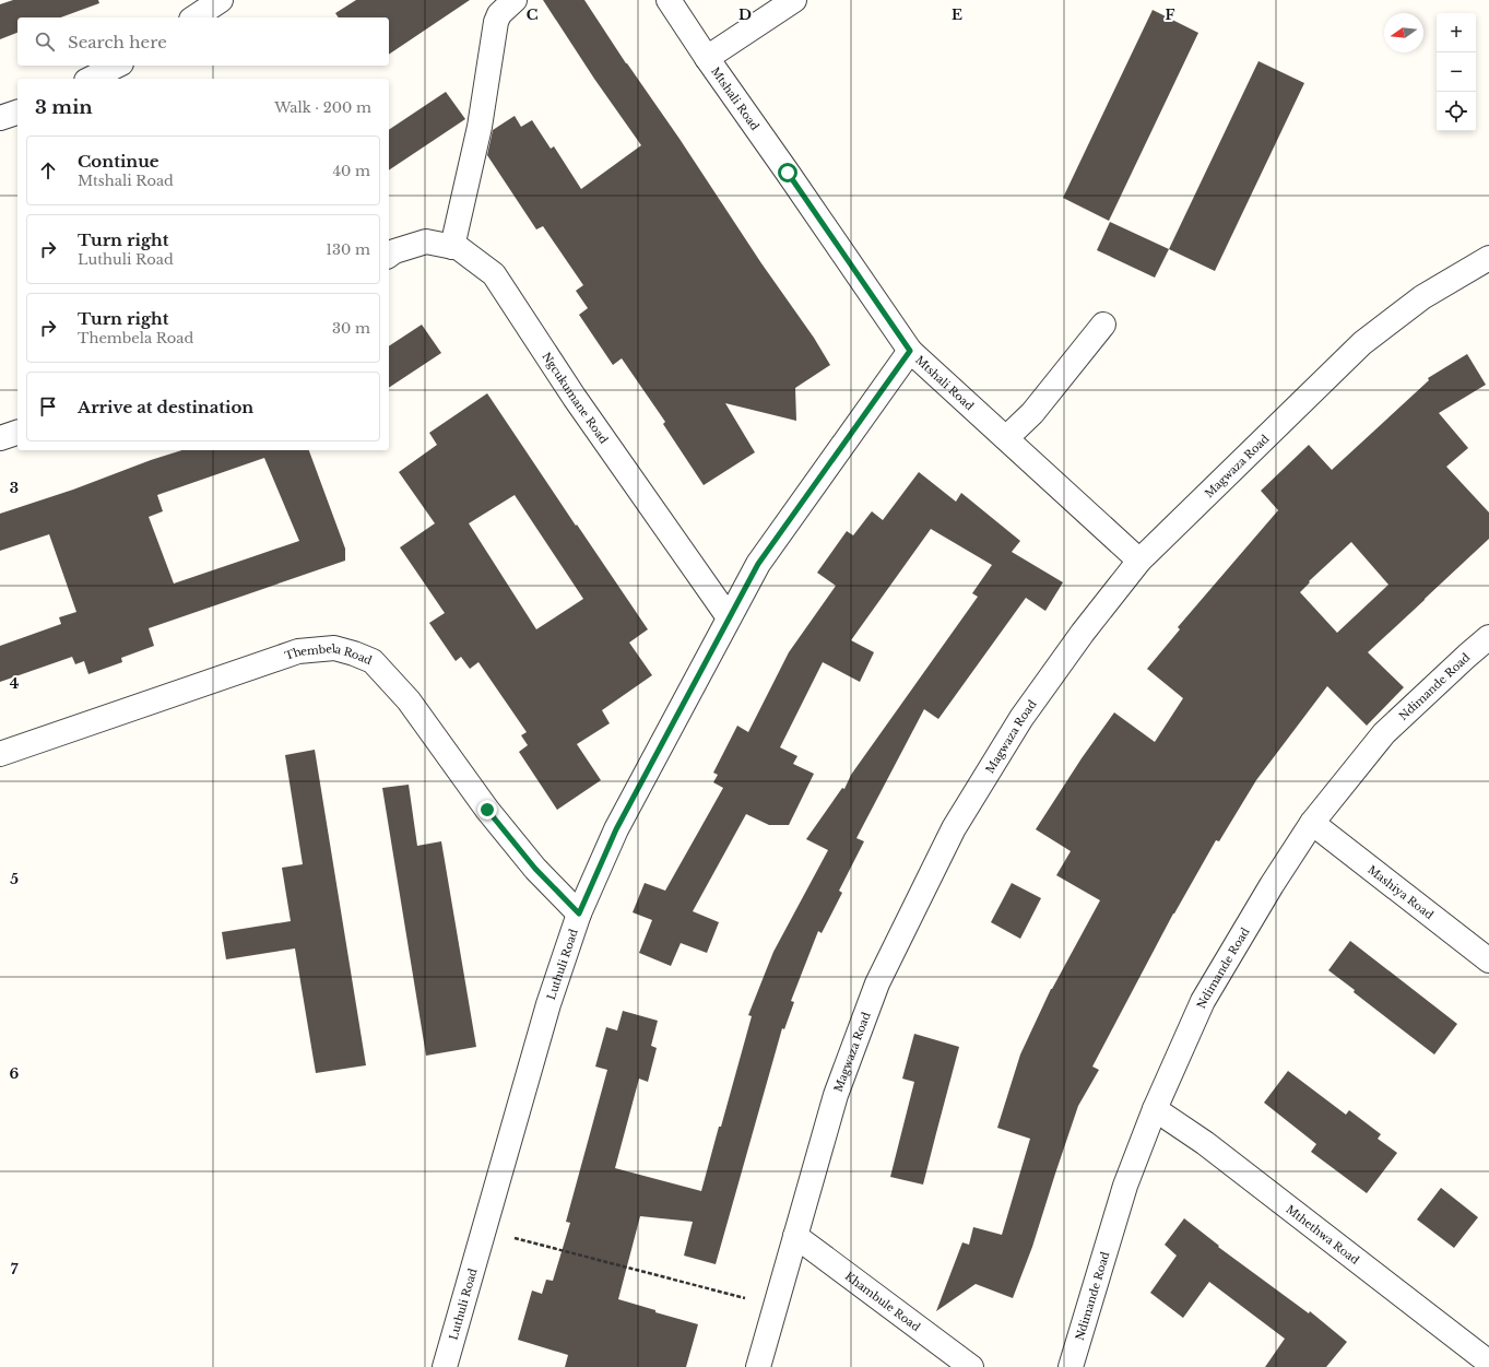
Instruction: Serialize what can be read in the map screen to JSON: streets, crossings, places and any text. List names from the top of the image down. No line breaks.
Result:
{"streets":{"street":["Mtshali Road","Ngcukumane Road","Magwaza Road","Thembela Road","Ndimande Road","Mashiya Road","Luthuli Road","Mthethwa Road","Khambule Road"]},"crossings":[["Mtshali Road","Magwaza Road"],["Mtshali Road","Luthuli Road"],["Ngcukumane Road","Luthuli Road"],["Magwaza Road","Khambule Road"],["Thembela Road","Luthuli Road"],["Ndimande Road","Mashiya Road"],["Ndimande Road","Mthethwa Road"]],"north":"left","page":{"map_buttons":["+","−"],"search":"Search here","heading":["3 min","Walk · 200 m"],"list":[["Continue","Mtshali Road","40 m"],["Turn right","Luthuli Road","130 m"],["Turn right","Thembela Road","30 m"],"Arrive at destination"]},"grid":{"columns":["C","D","E","F"],"rows":["3","4","5","6","7"]}}
